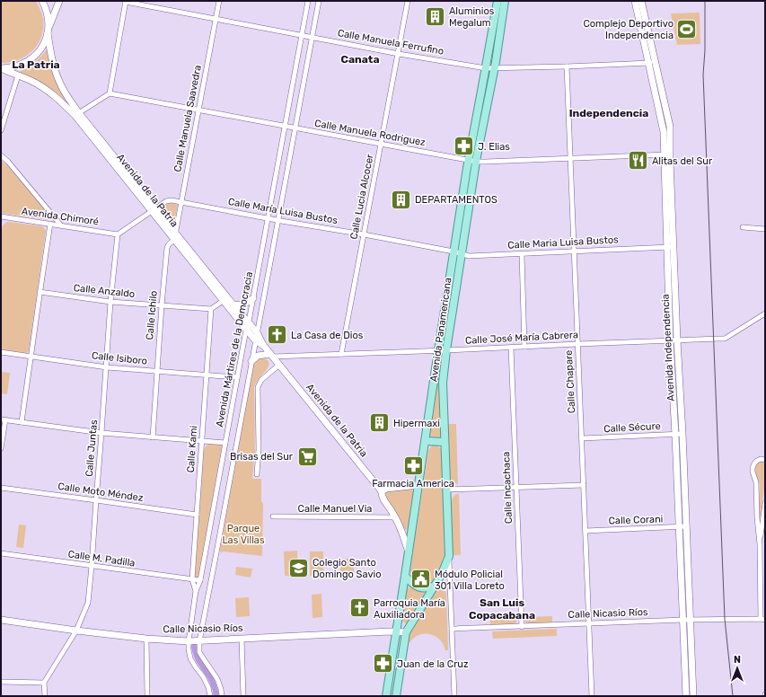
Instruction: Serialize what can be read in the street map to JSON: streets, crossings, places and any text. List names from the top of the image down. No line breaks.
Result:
{"streets":{"main road":["Avenida de la Patria","Avenida Panamericana","Avenida Independencia","Calle Nicasio Ríos"],"street":["Calle Manuela Ferrufino","Calle Manuela Saavedra","Calle Manuela Rodriguez","Calle Lucia Alcocer","Calle María Luisa Bustos","Avenida Chimoré","Calle Maria Luisa Bustos","Calle Anzaldo","Calle Ichilo","Calle José María Cabrera","Avenida Mártires de la Democracia","Calle Isiboro","Calle Chapare","Calle Sécure","Calle Juntas","Calle Kami","Calle Incachaca","Calle Moto Méndez","Calle Manuel Via","Calle Corani","Calle M. Padilla"]},"crossings":[["Calle Manuela Ferrufino","Calle Manuela Saavedra"],["Calle Manuela Ferrufino","Calle Lucia Alcocer"],["Calle Manuela Ferrufino","Avenida Panamericana"],["Calle Manuela Ferrufino","Avenida Independencia"],["Calle Manuela Ferrufino","Avenida Mártires de la Democracia"],["Calle Manuela Ferrufino","Calle Chapare"],["Calle Manuela Saavedra","Calle Manuela Rodriguez"],["Calle Manuela Saavedra","Avenida de la Patria"],["Calle Manuela Saavedra","Calle María Luisa Bustos"],["Calle Manuela Saavedra","Calle Ichilo"],["Calle Manuela Rodriguez","Calle Lucia Alcocer"],["Calle Manuela Rodriguez","Avenida Panamericana"],["Calle Manuela Rodriguez","Avenida Independencia"],["Calle Manuela Rodriguez","Avenida Mártires de la Democracia"],["Calle Manuela Rodriguez","Calle Chapare"],["Avenida de la Patria","Calle María Luisa Bustos"],["Avenida de la Patria","Calle Ichilo"],["Avenida de la Patria","Avenida Panamericana"],["Avenida de la Patria","Calle José María Cabrera"],["Avenida de la Patria","Avenida Mártires de la Democracia"],["Avenida de la Patria","Calle Manuel Via"],["Calle Lucia Alcocer","Calle María Luisa Bustos"],["Calle Lucia Alcocer","Calle José María Cabrera"],["Calle María Luisa Bustos","Calle Maria Luisa Bustos"],["Calle María Luisa Bustos","Avenida Panamericana"],["Calle María Luisa Bustos","Avenida Mártires de la Democracia"],["Avenida Chimoré","Calle Juntas"],["Calle Maria Luisa Bustos","Avenida Panamericana"],["Calle Maria Luisa Bustos","Avenida Independencia"],["Calle Maria Luisa Bustos","Calle Chapare"],["Calle Anzaldo","Calle Ichilo"],["Calle Anzaldo","Calle Juntas"],["Calle Anzaldo","Calle Kami"],["Calle Ichilo","Calle Isiboro"],["Avenida Panamericana","Calle José María Cabrera"],["Avenida Panamericana","Calle Nicasio Ríos"],["Calle José María Cabrera","Avenida Independencia"],["Calle José María Cabrera","Calle Chapare"],["Calle José María Cabrera","Calle Incachaca"],["Avenida Independencia","Calle Sécure"],["Avenida Independencia","Calle Corani"],["Avenida Independencia","Calle Nicasio Ríos"],["Avenida Mártires de la Democracia","Calle Isiboro"],["Avenida Mártires de la Democracia","Calle Kami"],["Avenida Mártires de la Democracia","Calle M. Padilla"],["Avenida Mártires de la Democracia","Calle Nicasio Ríos"],["Calle Isiboro","Calle Juntas"],["Calle Isiboro","Calle Kami"],["Calle Chapare","Calle Sécure"],["Calle Chapare","Calle Corani"],["Calle Chapare","Calle Nicasio Ríos"],["Calle Juntas","Calle Moto Méndez"],["Calle Juntas","Calle M. Padilla"],["Calle Juntas","Calle Nicasio Ríos"],["Calle Kami","Calle Moto Méndez"],["Calle Kami","Calle M. Padilla"],["Calle Incachaca","Calle Nicasio Ríos"]],"districts":["Canata","La Patria","Independencia","San Luis Copacabana"],"parks":["Parque Las Villas"],"places":{"building":["Aluminios Megalum","DEPARTAMENTOS","Hipermaxi"],"sports":["Complejo Deportivo Independencia"],"pharmacy":["J. Elias","Farmacia America","Juan de la Cruz"],"restaurant":["Alitas del Sur"],"church":["La Casa de Dios","Parroquia María Auxiliadora"],"supermarket":["Brisas del Sur"],"school or university":["Colegio Santo Domingo Savio"],"public building":["Módulo Policial 301 Villa Loreto"]},"north":"top"}
